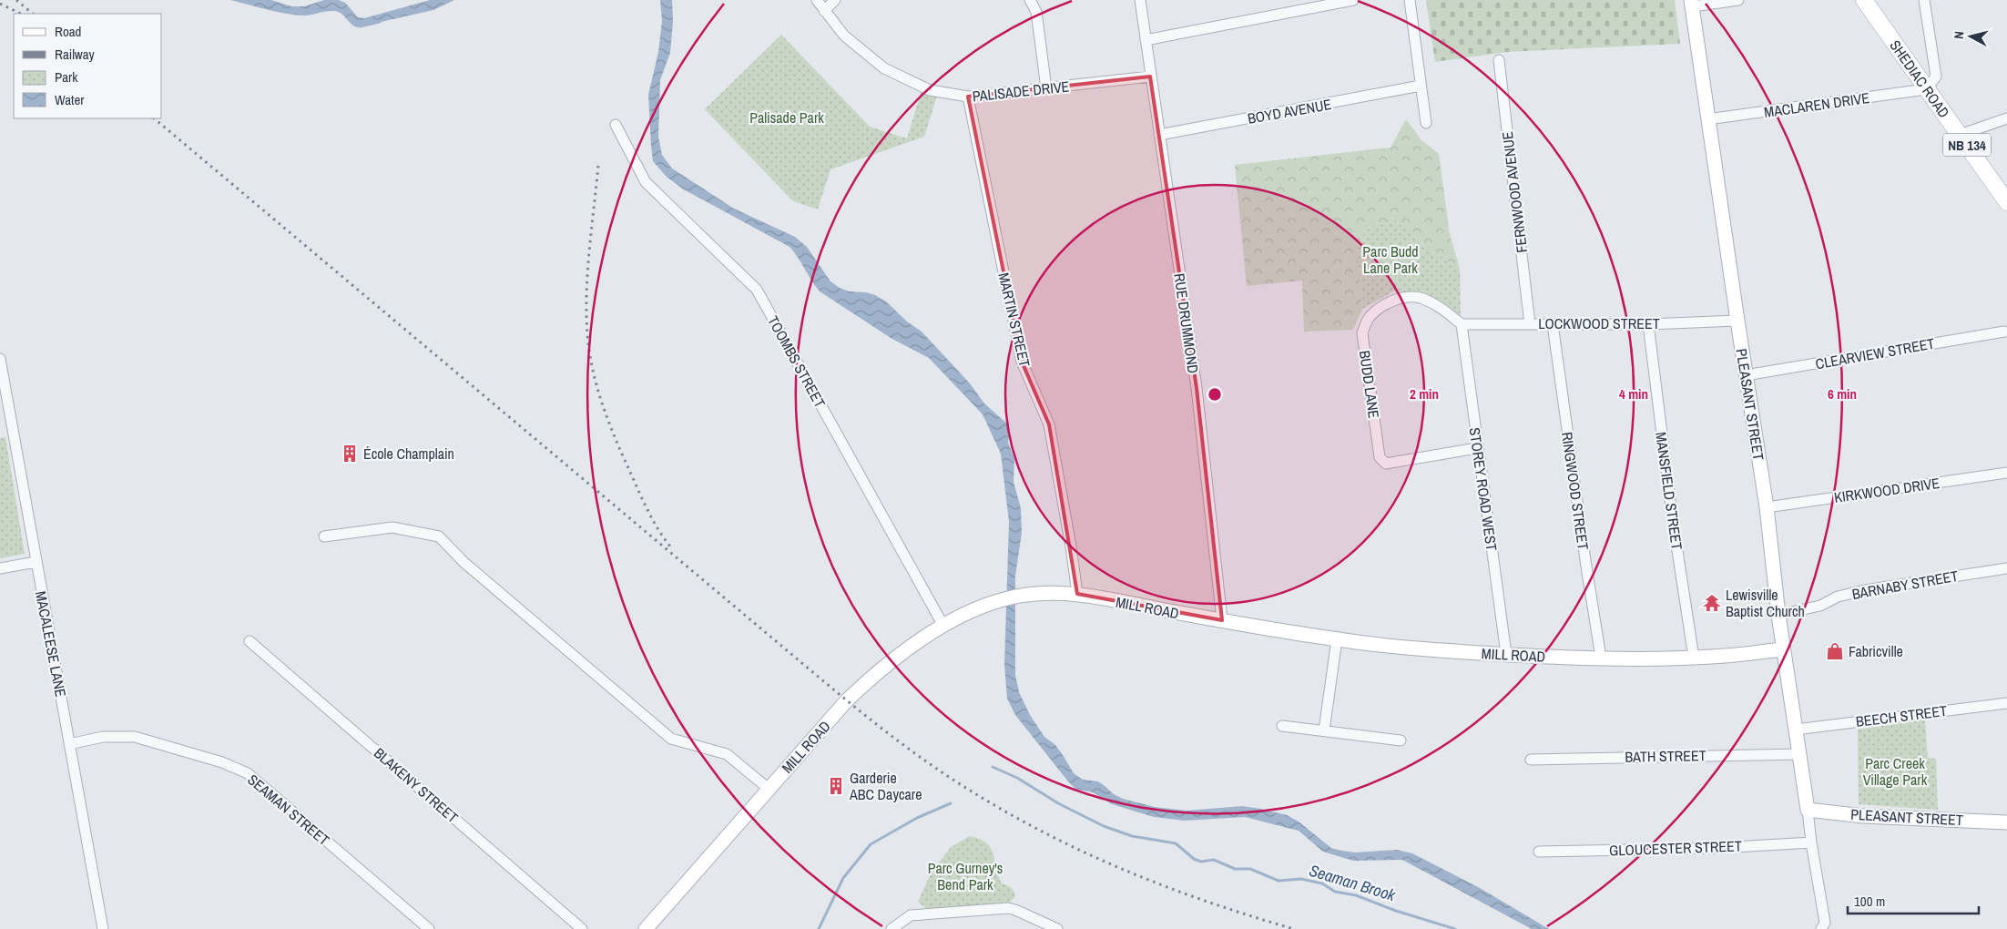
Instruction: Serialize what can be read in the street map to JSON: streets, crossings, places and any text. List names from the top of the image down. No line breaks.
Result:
{"streets":{"main road":["SHEDIAC ROAD","NB 134"],"street":["PALISADE DRIVE","MACLAREN DRIVE","BOYD AVENUE","FERNWOOD AVENUE","MARTIN STREET","RUE DRUMMOND","LOCKWOOD STREET","CLEARVIEW STREET","TOOMBS STREET","BUDD LANE","PLEASANT STREET","STOREY ROAD WEST","KIRKWOOD DRIVE","RINGWOOD STREET","MANSFIELD STREET","BARNABY STREET","MILL ROAD","MACALEESE LANE","BEECH STREET","BATH STREET","BLAKENY STREET","SEAMAN STREET","GLOUCESTER STREET"]},"crossings":[["SHEDIAC ROAD","MACLAREN DRIVE"],["PALISADE DRIVE","MARTIN STREET"],["PALISADE DRIVE","RUE DRUMMOND"],["MACLAREN DRIVE","PLEASANT STREET"],["BOYD AVENUE","RUE DRUMMOND"],["FERNWOOD AVENUE","LOCKWOOD STREET"],["MARTIN STREET","MILL ROAD"],["RUE DRUMMOND","MILL ROAD"],["LOCKWOOD STREET","BUDD LANE"],["LOCKWOOD STREET","PLEASANT STREET"],["LOCKWOOD STREET","STOREY ROAD WEST"],["LOCKWOOD STREET","RINGWOOD STREET"],["LOCKWOOD STREET","MANSFIELD STREET"],["CLEARVIEW STREET","PLEASANT STREET"],["TOOMBS STREET","MILL ROAD"],["BUDD LANE","STOREY ROAD WEST"],["PLEASANT STREET","KIRKWOOD DRIVE"],["PLEASANT STREET","BARNABY STREET"],["PLEASANT STREET","MILL ROAD"],["PLEASANT STREET","BEECH STREET"],["PLEASANT STREET","BATH STREET"],["PLEASANT STREET","GLOUCESTER STREET"],["STOREY ROAD WEST","MILL ROAD"],["RINGWOOD STREET","MILL ROAD"],["MANSFIELD STREET","MILL ROAD"],["MACALEESE LANE","SEAMAN STREET"]],"water":["Seaman Brook"],"parks":["Palisade Park","Parc Budd Lane Park","Parc Creek Village Park","Parc Gurney's Bend Park"],"places":{"building":["École Champlain","Garderie ABC Daycare"],"temple":["Lewisville Baptist Church"],"shop":["Fabricville"]},"legend":["Road","Railway","Park","Water"],"scale_bar":"100 m","north":"left","rings":["2 min","4 min","6 min"]}
